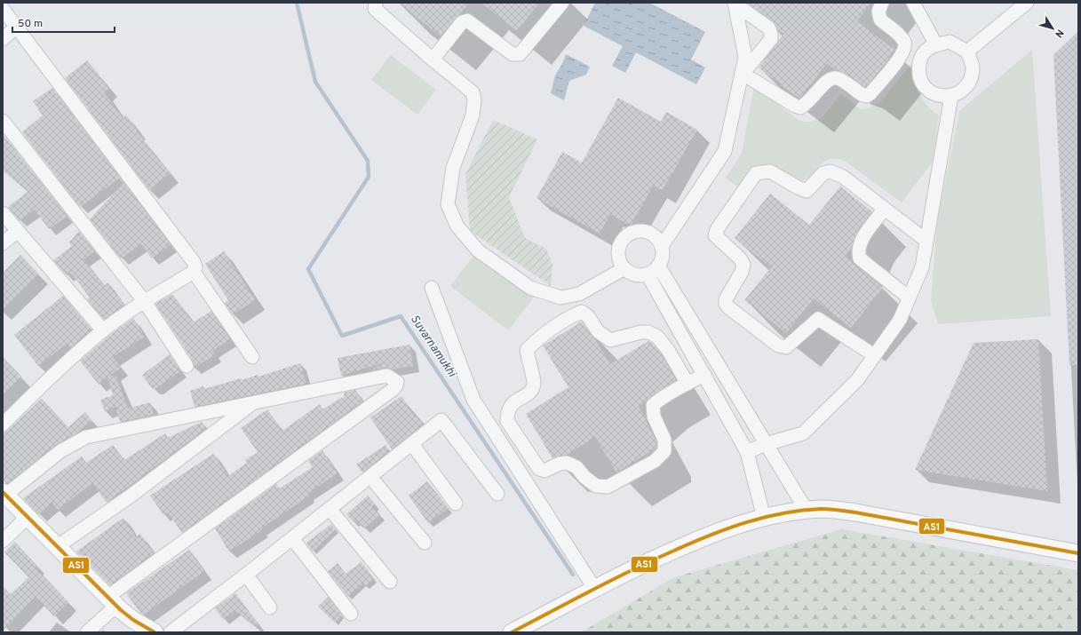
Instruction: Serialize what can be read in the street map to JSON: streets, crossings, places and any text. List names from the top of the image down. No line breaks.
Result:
{"water":["Suvarnamukhi"],"lines":["transit line AS1"],"scale_bar":"50 m","north":"bottom right"}
